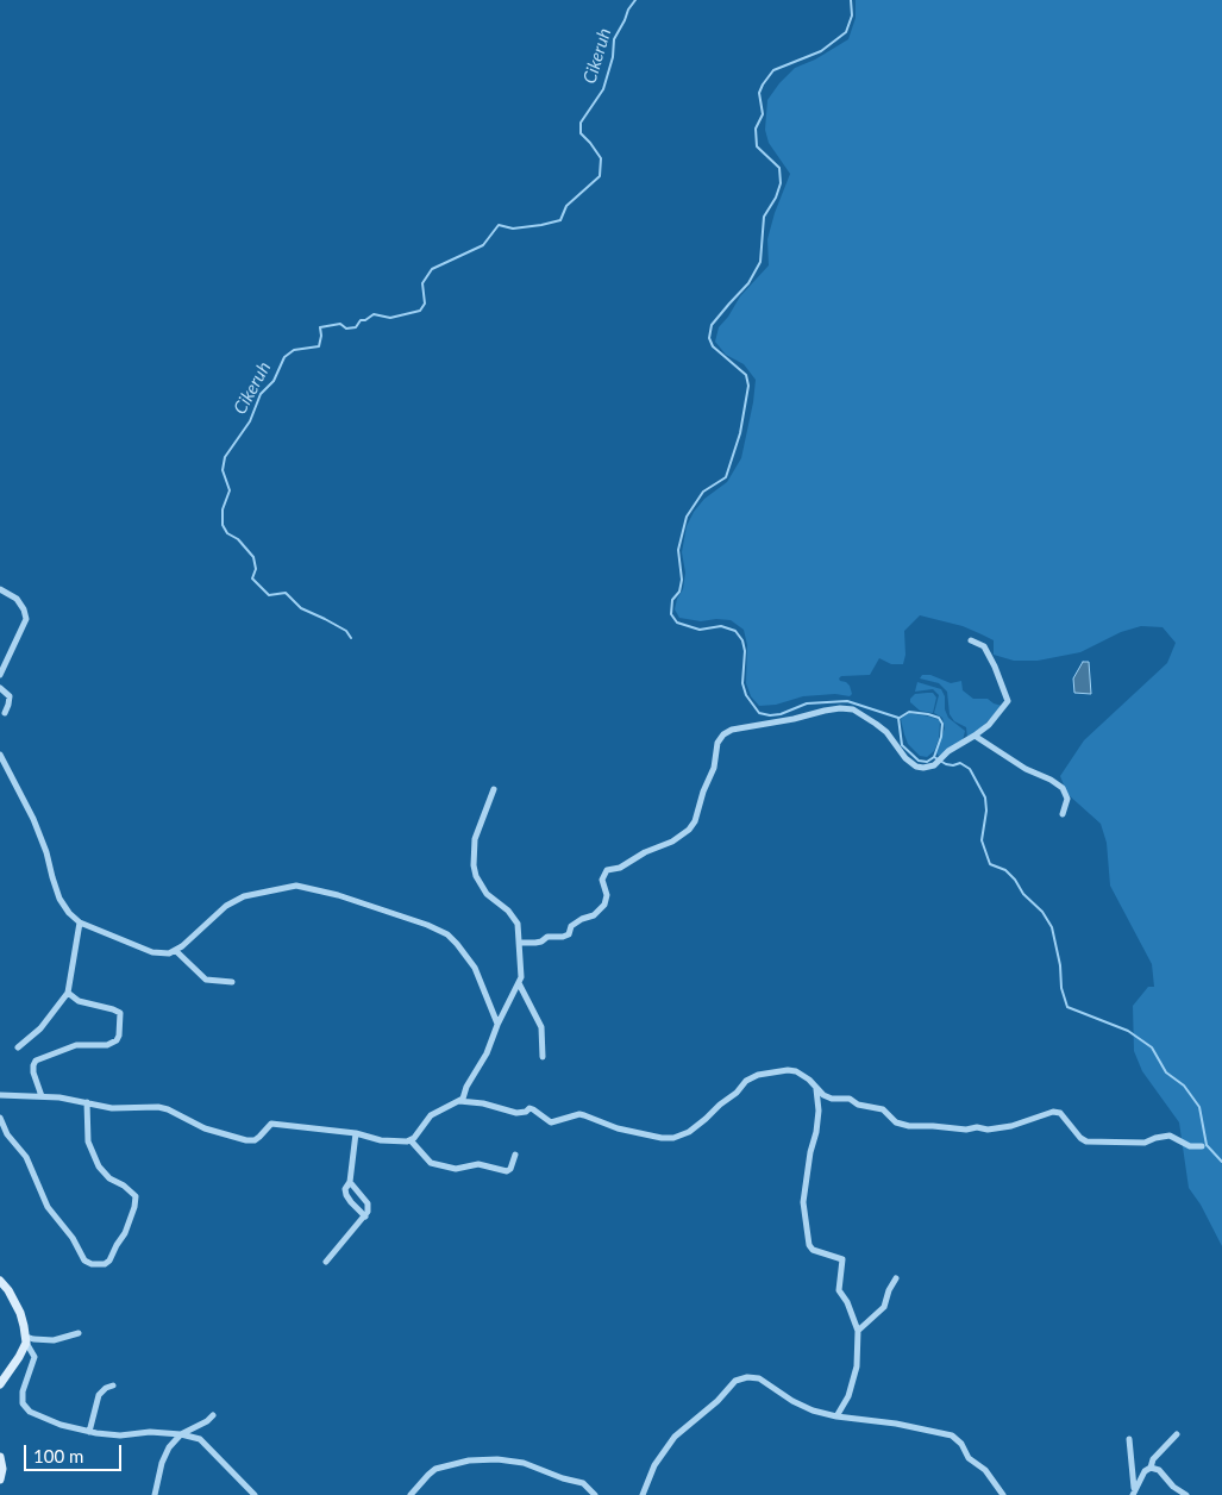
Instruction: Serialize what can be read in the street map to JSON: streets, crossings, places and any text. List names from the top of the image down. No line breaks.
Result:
{"water":["Cikeruh"],"scale_bar":"100 m"}
